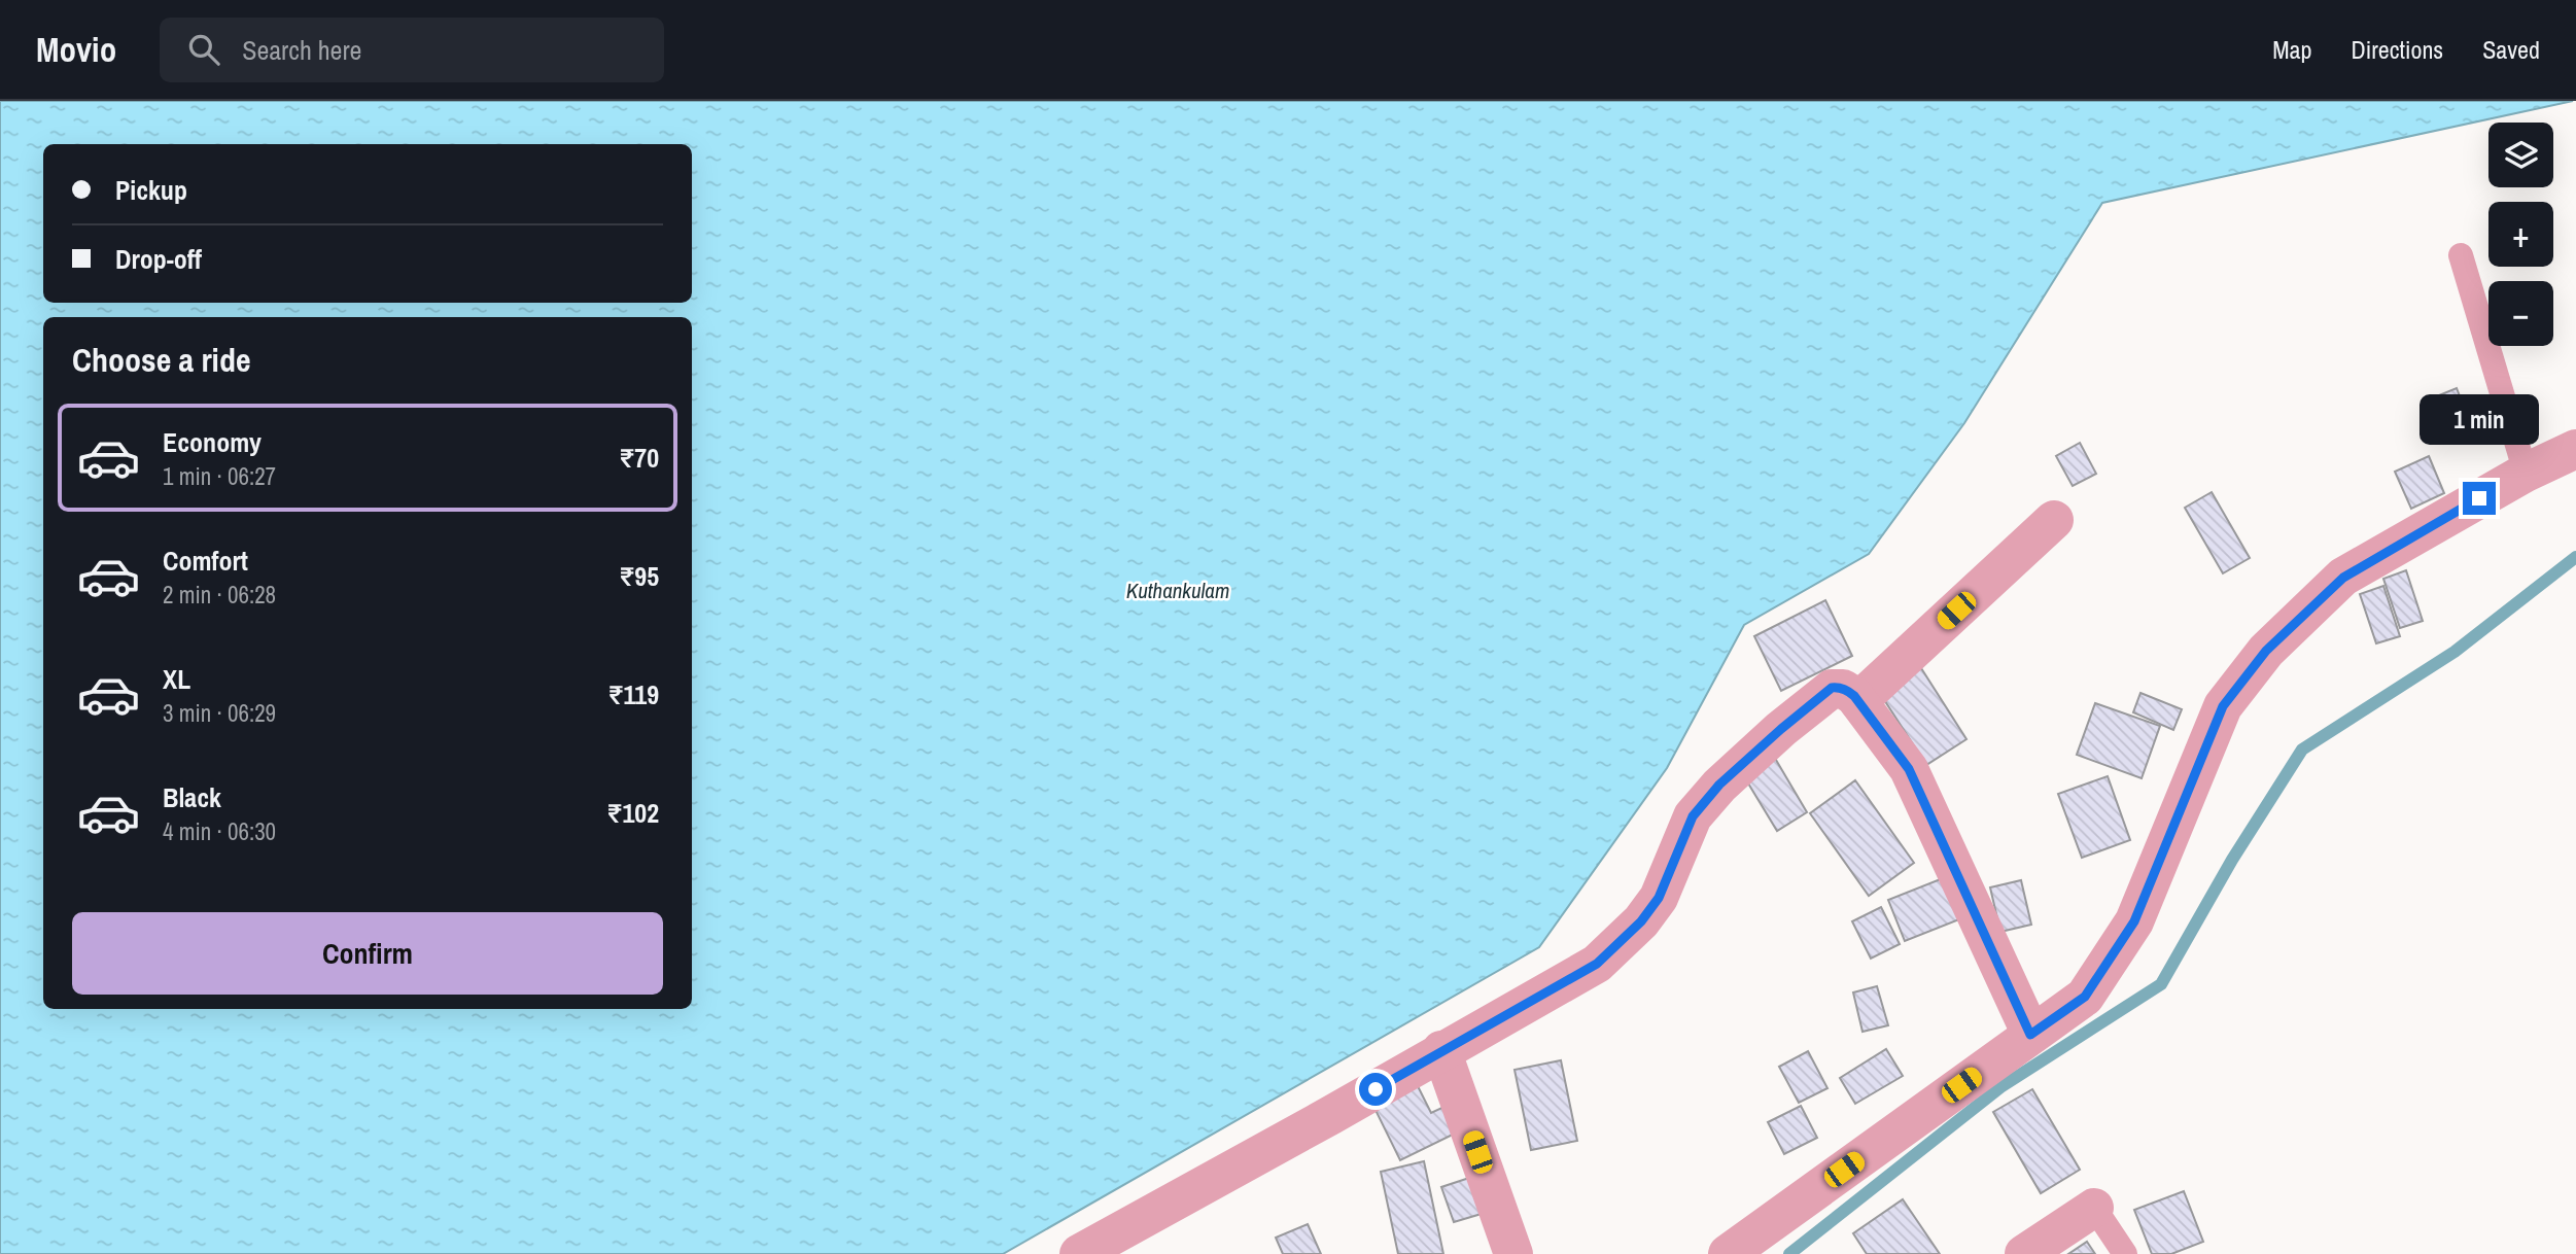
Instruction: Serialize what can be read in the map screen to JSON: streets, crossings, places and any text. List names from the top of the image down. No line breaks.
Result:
{"water":["Kuthankulam"],"page":{"header":"Movio","search":"Search here","nav":["Map","Directions","Saved"],"map_buttons":["+","−"],"banner":["Pickup","Drop-off"],"heading":"Choose a ride","bubble":"1 min","list":[{"name":"Economy","note":"1 min · 06:27","value":"₹70"},{"name":"Comfort","note":"2 min · 06:28","value":"₹95"},{"name":"XL","note":"3 min · 06:29","value":"₹119"},{"name":"Black","note":"4 min · 06:30","value":"₹102"}],"buttons":"Confirm"}}
